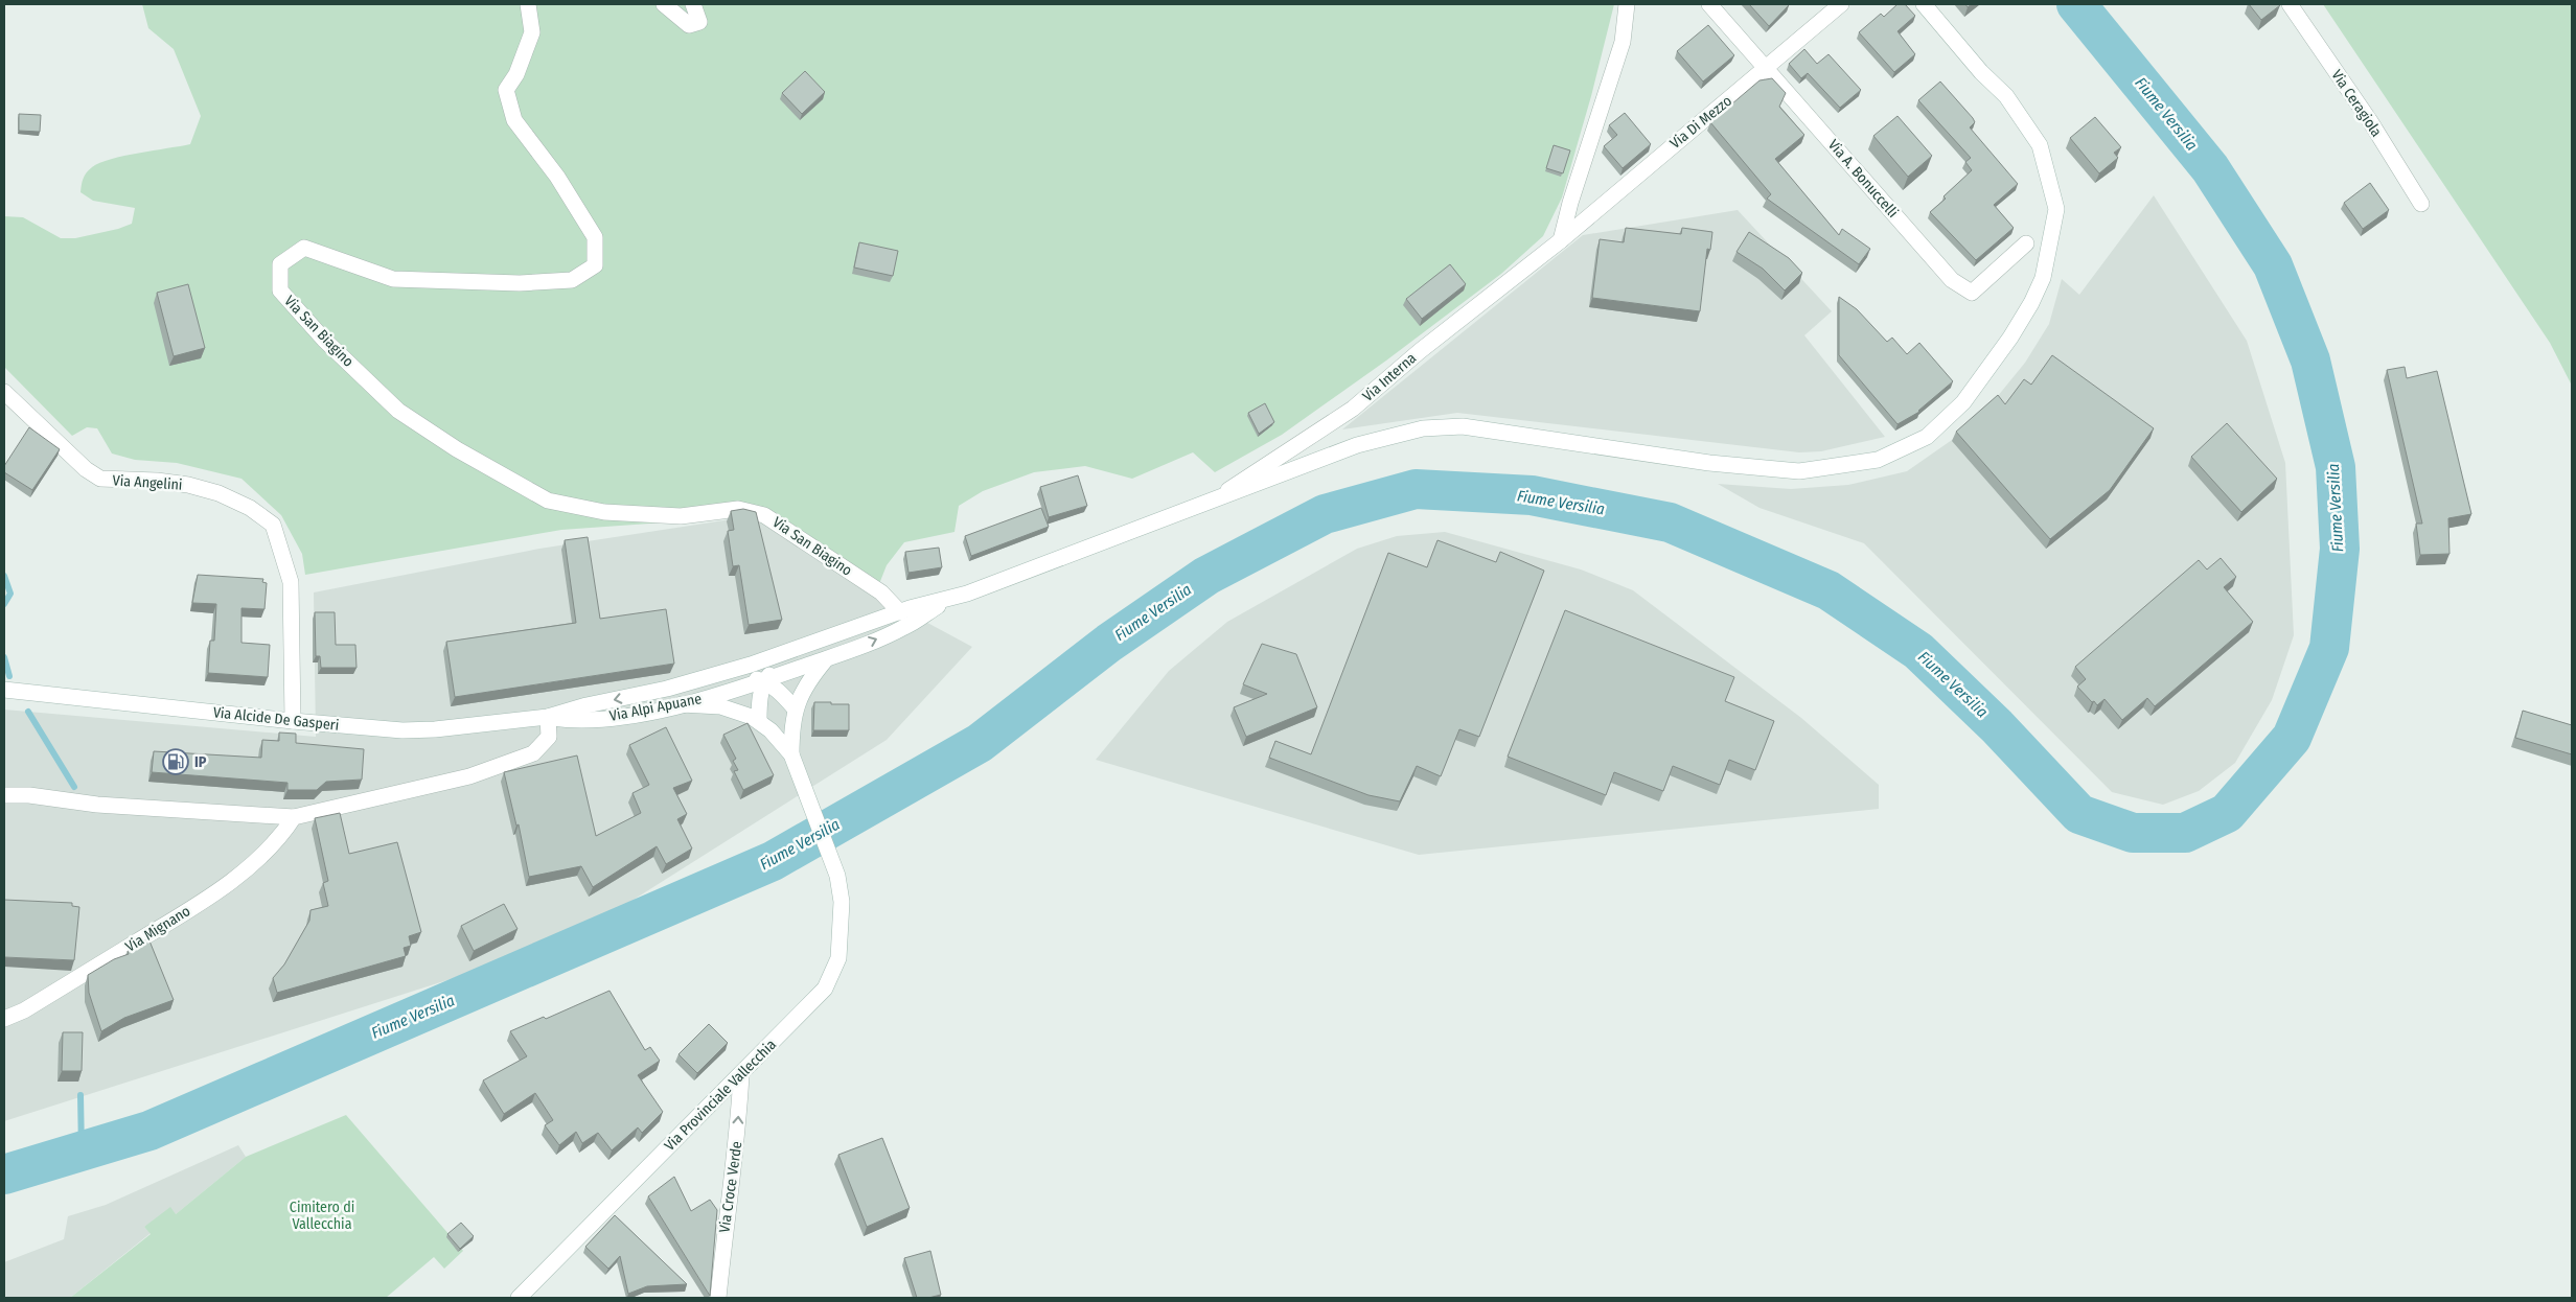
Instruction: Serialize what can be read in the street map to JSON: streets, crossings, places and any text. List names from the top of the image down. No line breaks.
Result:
{"streets":{"street":["Via Ceragiola","Via Di Mezzo","Via A. Bonuccelli","Via San Biagino","Via Interna","Via Angelini","Via Alpi Apuane","Via Alcide De Gasperi","Via Mignano","Via Provinciale Vallecchia","Via Croce Verde"]},"crossings":[["Via Di Mezzo","Via A. Bonuccelli"],["Via Di Mezzo","Via Interna"],["Via San Biagino","Via Alpi Apuane"],["Via Angelini","Via Alcide De Gasperi"],["Via Alpi Apuane","Via Alcide De Gasperi"],["Via Provinciale Vallecchia","Via Croce Verde"]],"one_way":["Via Croce Verde"],"water":["Fiume Versilia"],"parks":["Cimitero di Vallecchia"],"places":{"fuel station":["IP"]}}
